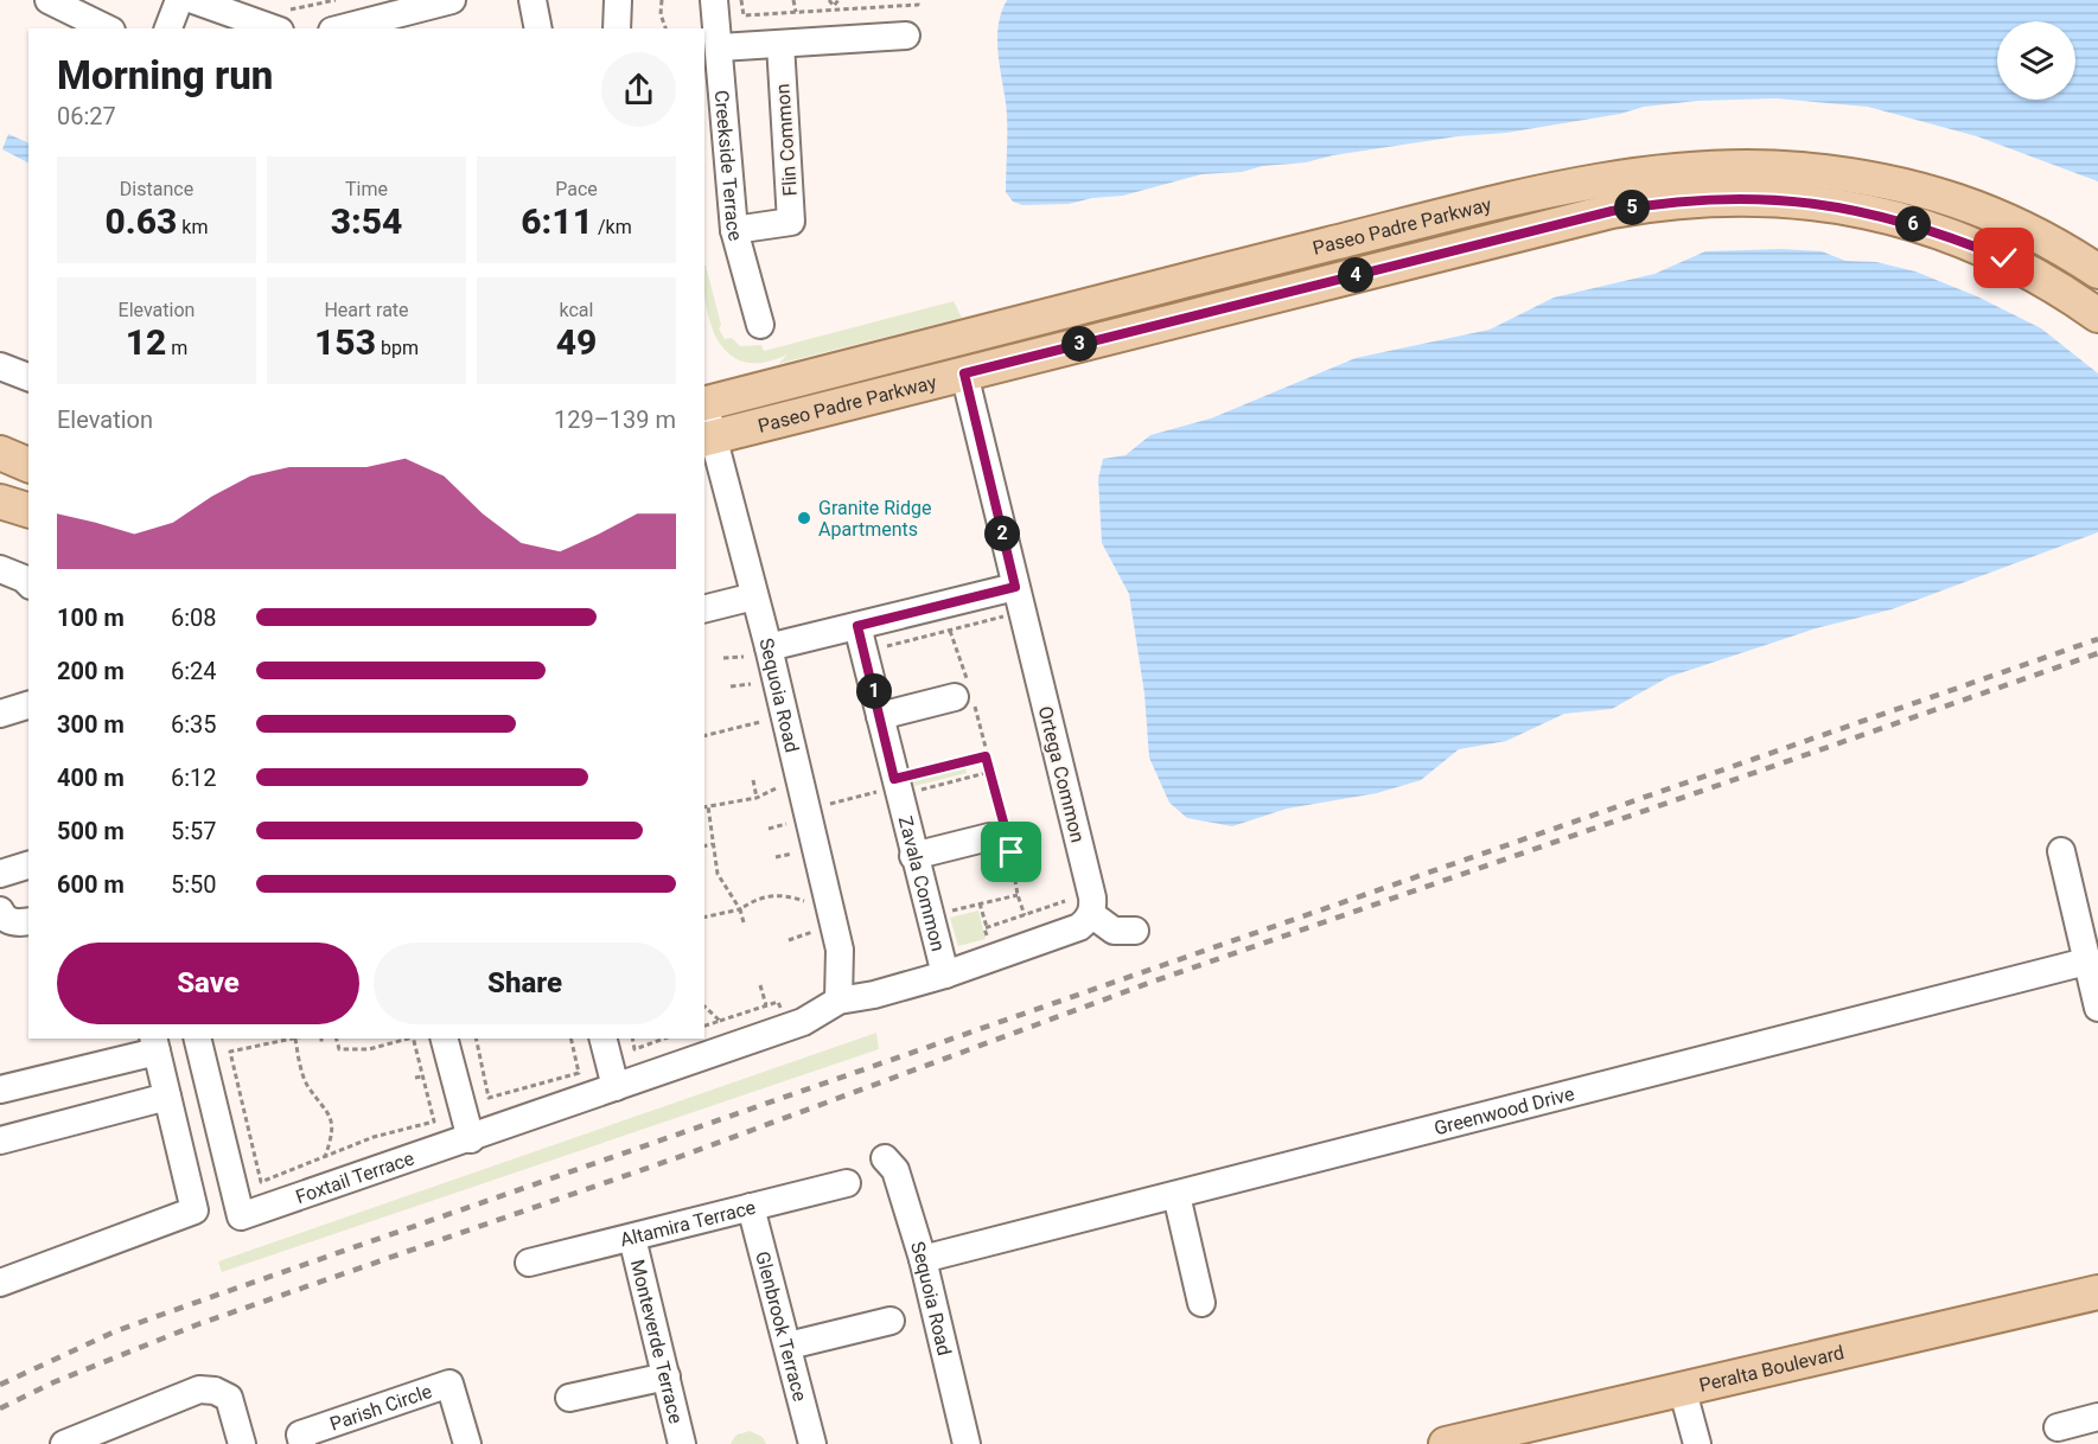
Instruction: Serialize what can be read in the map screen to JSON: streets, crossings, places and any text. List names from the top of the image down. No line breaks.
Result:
{"streets":{"main road":["Paseo Padre Parkway","Peralta Boulevard"],"street":["Flin Common","Creekside Terrace","Sequoia Road","Ortega Common","Zavala Common","Greenwood Drive","Foxtail Terrace","Altamira Terrace","Glenbrook Terrace","Monteverde Terrace","Parish Circle"]},"crossings":[["Flin Common","Creekside Terrace"],["Paseo Padre Parkway","Sequoia Road"],["Paseo Padre Parkway","Ortega Common"],["Sequoia Road","Greenwood Drive"],["Sequoia Road","Foxtail Terrace"],["Altamira Terrace","Glenbrook Terrace"],["Altamira Terrace","Monteverde Terrace"]],"places":["Granite Ridge Apartments"],"page":{"heading":["Morning run","06:27"],"stats":[["Distance","0.63 km"],["Time","3:54"],["Pace","6:11 /km"],["Elevation","12 m"],["Heart rate","153 bpm"],["kcal","49"]],"pins":["5","6","4","3","2","1"],"chart":["Elevation","129–139 m"],"list":[{"name":"100 m","note":"6:08"},{"name":"200 m","note":"6:24"},{"name":"300 m","note":"6:35"},{"name":"400 m","note":"6:12"},{"name":"500 m","note":"5:57"},{"name":"600 m","note":"5:50"}],"buttons":["Save","Share"]}}
